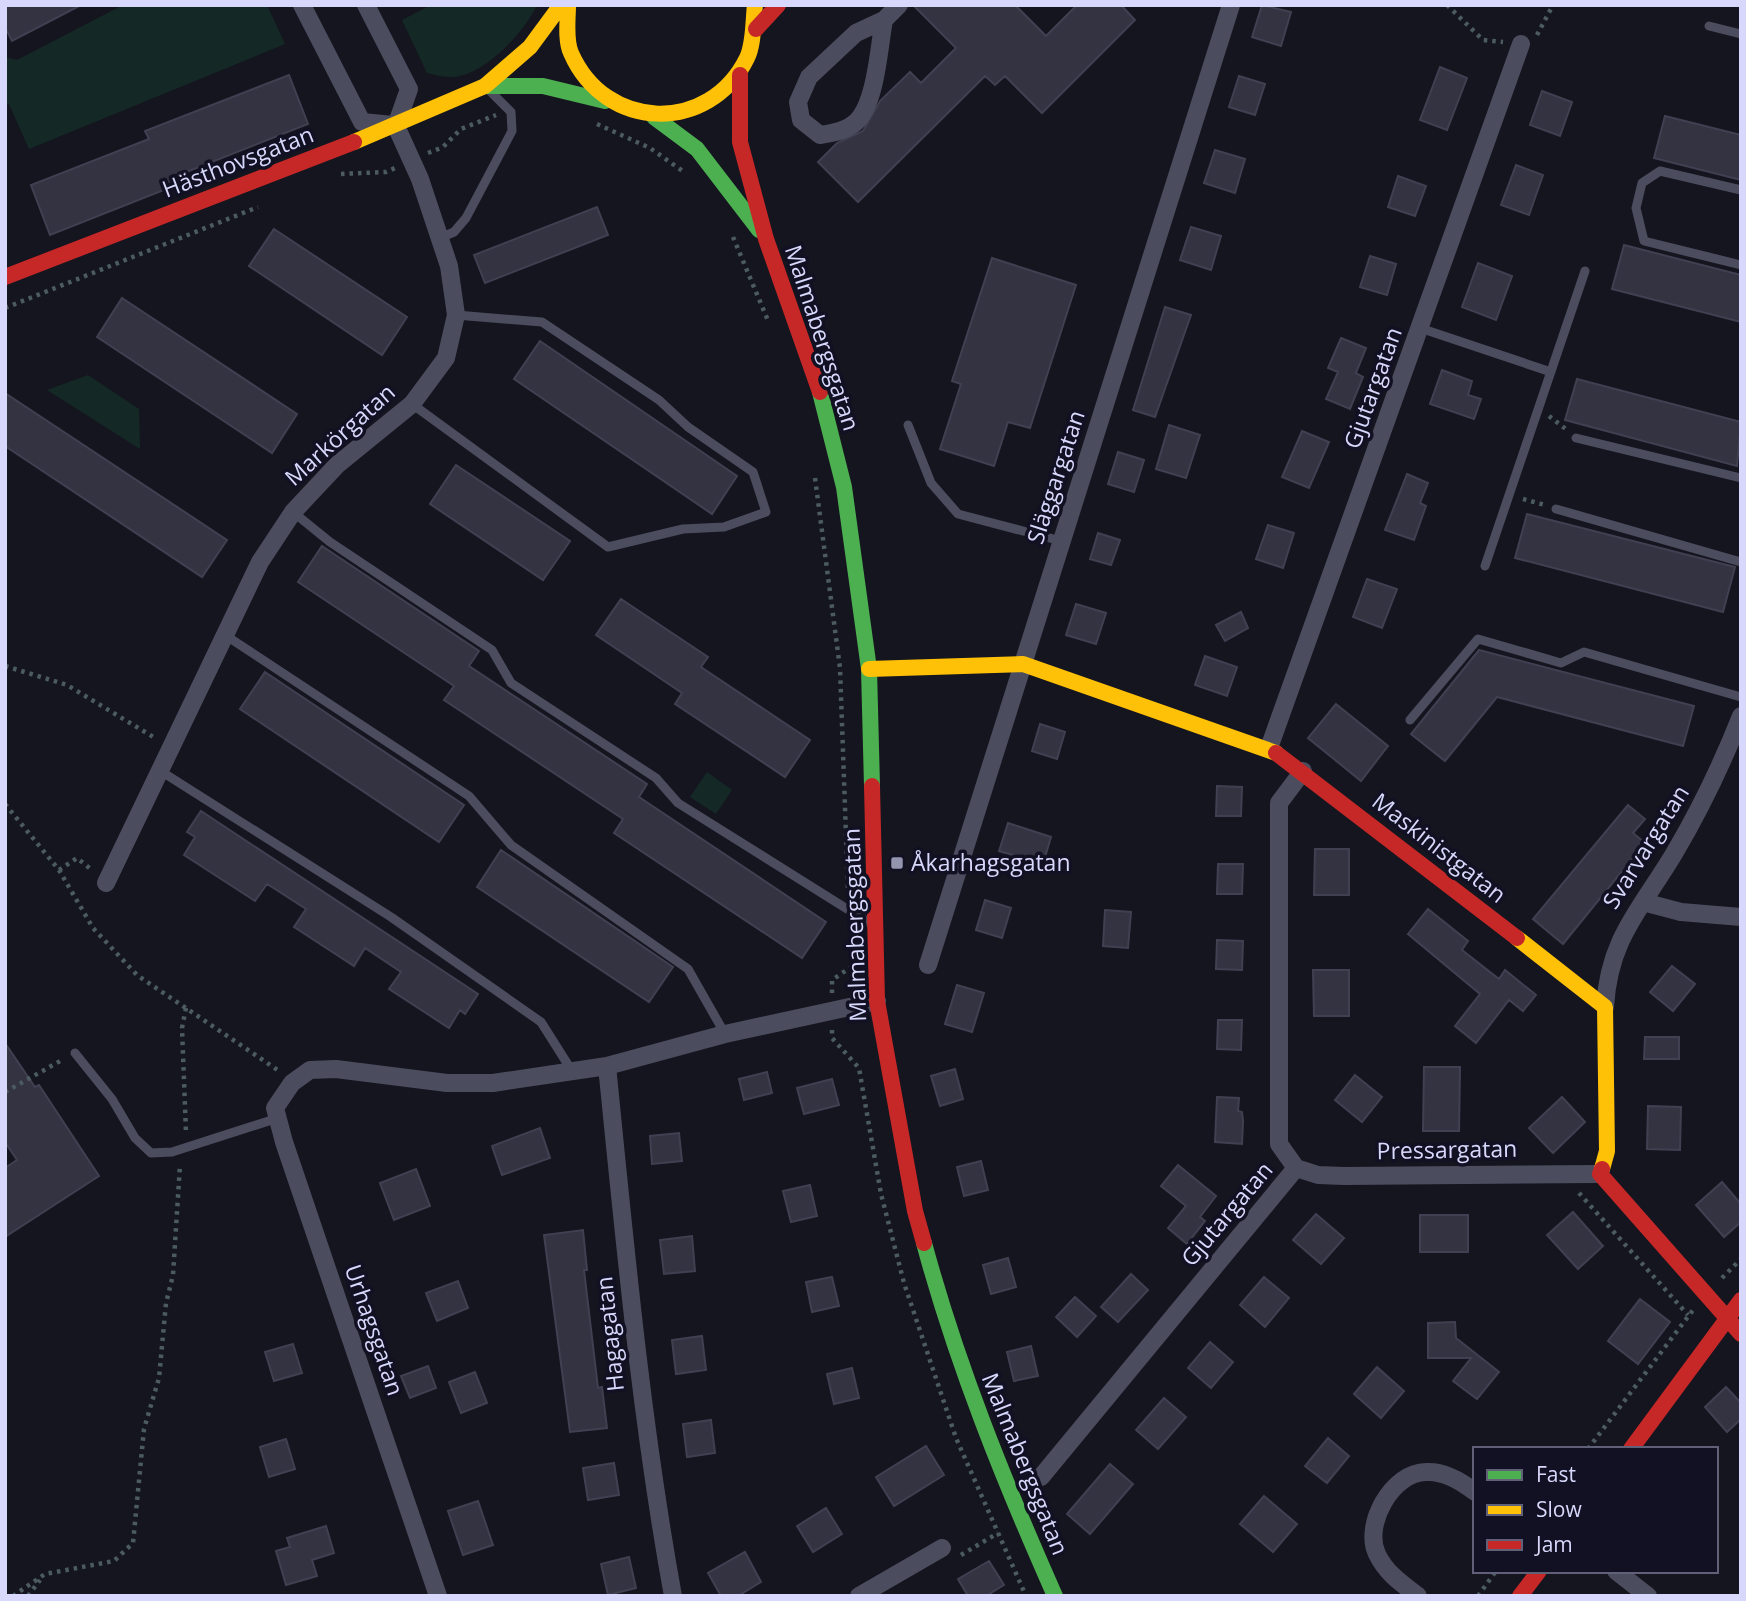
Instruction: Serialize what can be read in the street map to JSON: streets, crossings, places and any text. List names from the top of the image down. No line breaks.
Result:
{"streets":{"main road":["Hästhovsgatan","Malmabergsgatan","Maskinistgatan"],"street":["Gjutargatan","Markörgatan","Släggargatan","Svarvargatan","Pressargatan","Urhagsgatan","Hagagatan"]},"crossings":[["Hästhovsgatan","Malmabergsgatan"],["Hästhovsgatan","Markörgatan"],["Malmabergsgatan","Maskinistgatan"],["Gjutargatan","Maskinistgatan"],["Gjutargatan","Pressargatan"],["Släggargatan","Maskinistgatan"],["Svarvargatan","Maskinistgatan"]],"places":{"transit":["Åkarhagsgatan"]},"legend":["Fast","Slow","Jam"]}
